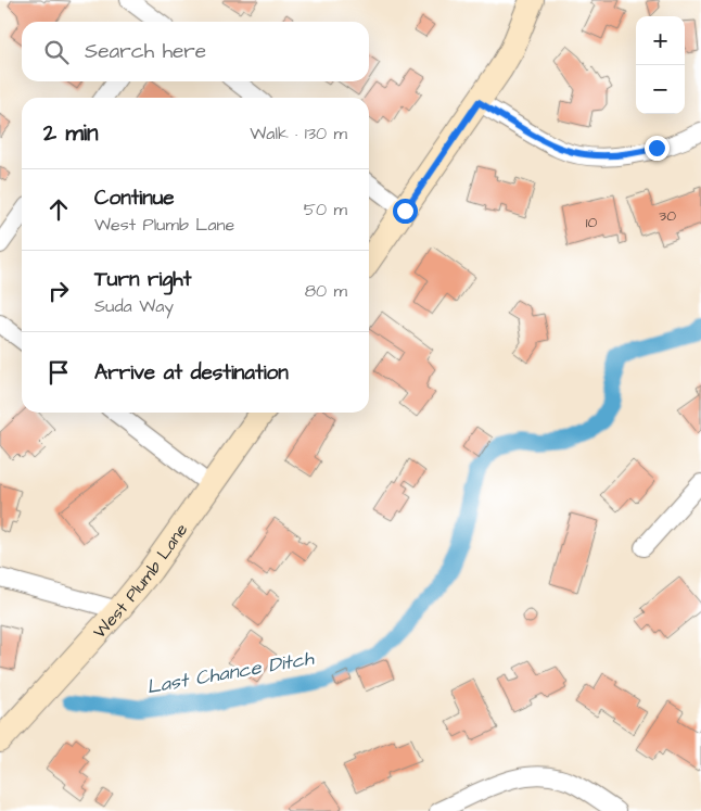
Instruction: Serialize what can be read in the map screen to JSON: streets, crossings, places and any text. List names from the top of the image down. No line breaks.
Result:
{"streets":{"main road":["West Plumb Lane"]},"water":["Last Chance Ditch"],"house_numbers":["30","10"],"page":{"map_buttons":["+","−"],"search":"Search here","heading":["2 min","Walk · 130 m"],"list":[["Continue","West Plumb Lane","50 m"],["Turn right","Suda Way","80 m"],"Arrive at destination"]}}
